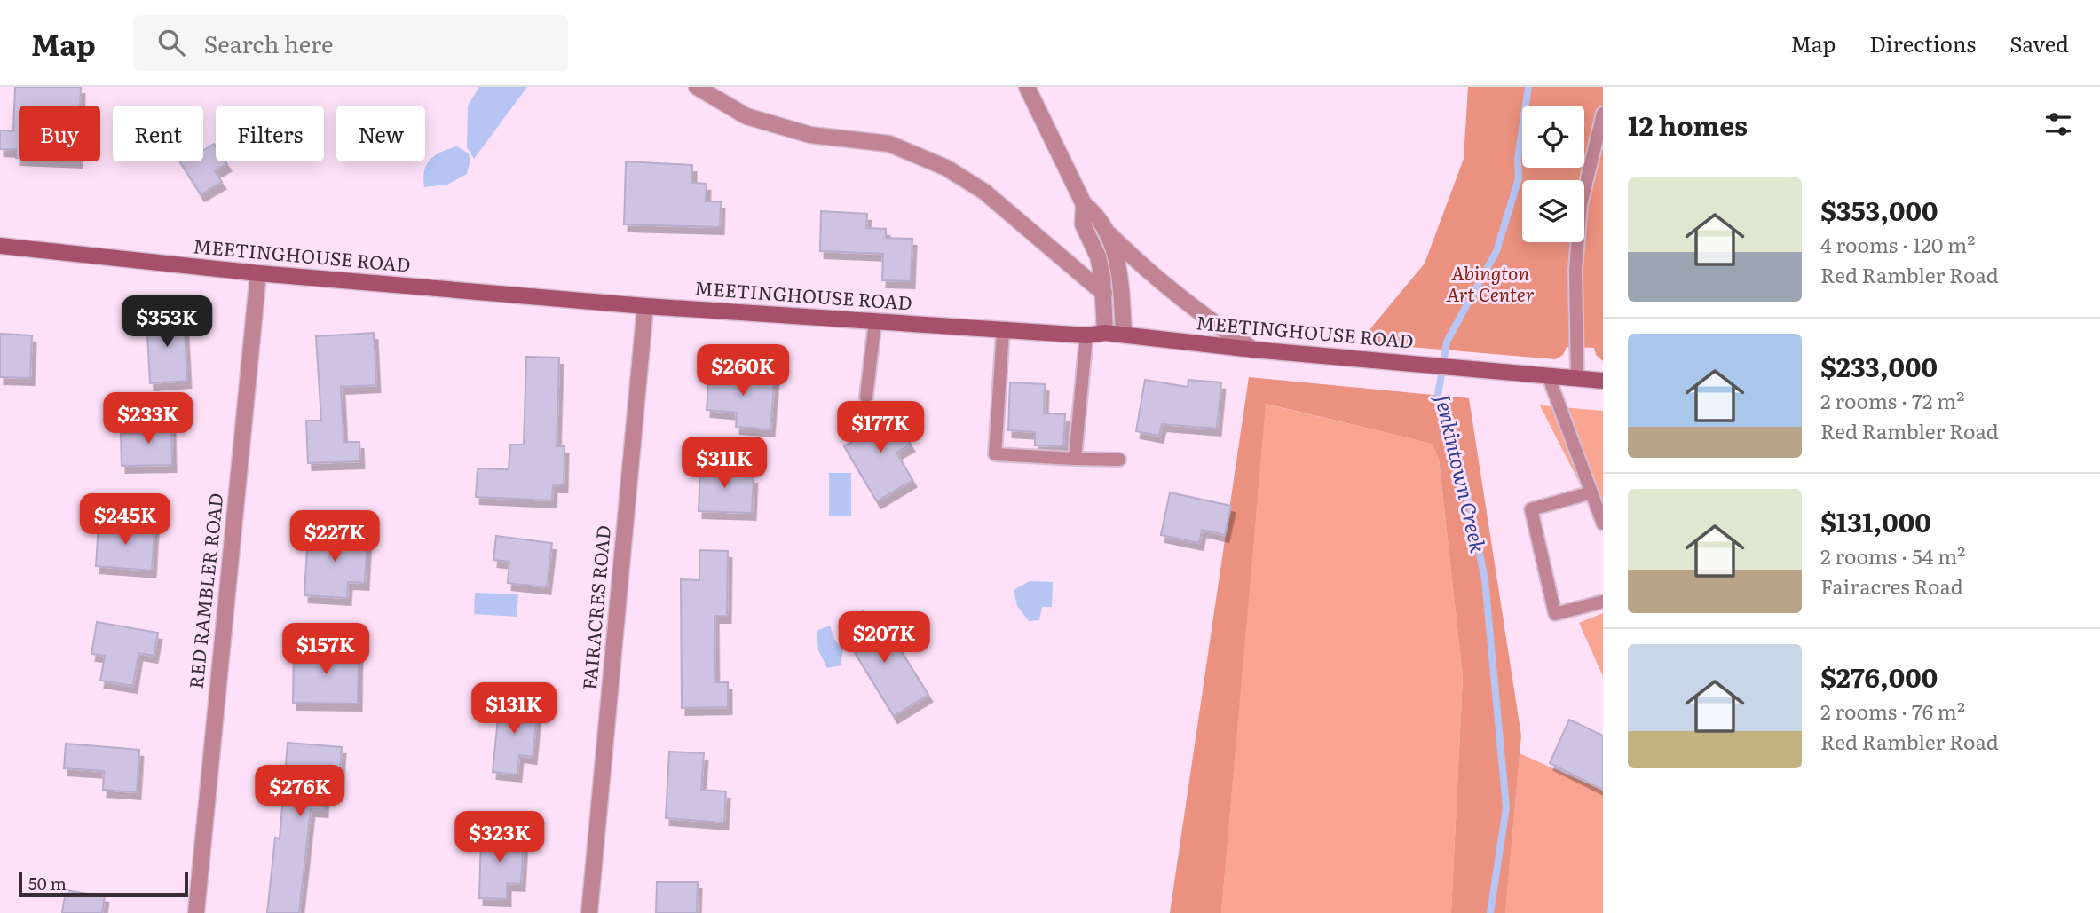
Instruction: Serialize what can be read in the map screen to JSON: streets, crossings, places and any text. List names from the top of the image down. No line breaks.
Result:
{"streets":{"street":["MEETINGHOUSE ROAD","RED RAMBLER ROAD","FAIRACRES ROAD"]},"crossings":[["MEETINGHOUSE ROAD","RED RAMBLER ROAD"],["MEETINGHOUSE ROAD","FAIRACRES ROAD"]],"water":["Jenkintown Creek"],"parks":["Abington Art Center"],"scale_bar":"50 m","page":{"header":"Map","search":"Search here","nav":["Map","Directions","Saved"],"heading":"12 homes","chip":["Buy","Rent","Filters","New"],"list":[{"name":"$353,000","note":"4 rooms · 120 m² · Red Rambler Road"},{"name":"$233,000","note":"2 rooms · 72 m² · Red Rambler Road"},{"name":"$131,000","note":"2 rooms · 54 m² · Fairacres Road"},{"name":"$276,000","note":"2 rooms · 76 m² · Red Rambler Road"}],"price":["$353K","$260K","$233K","$177K","$311K","$245K","$227K","$207K","$157K","$131K","$276K","$323K"],"scale":"50 m"}}
